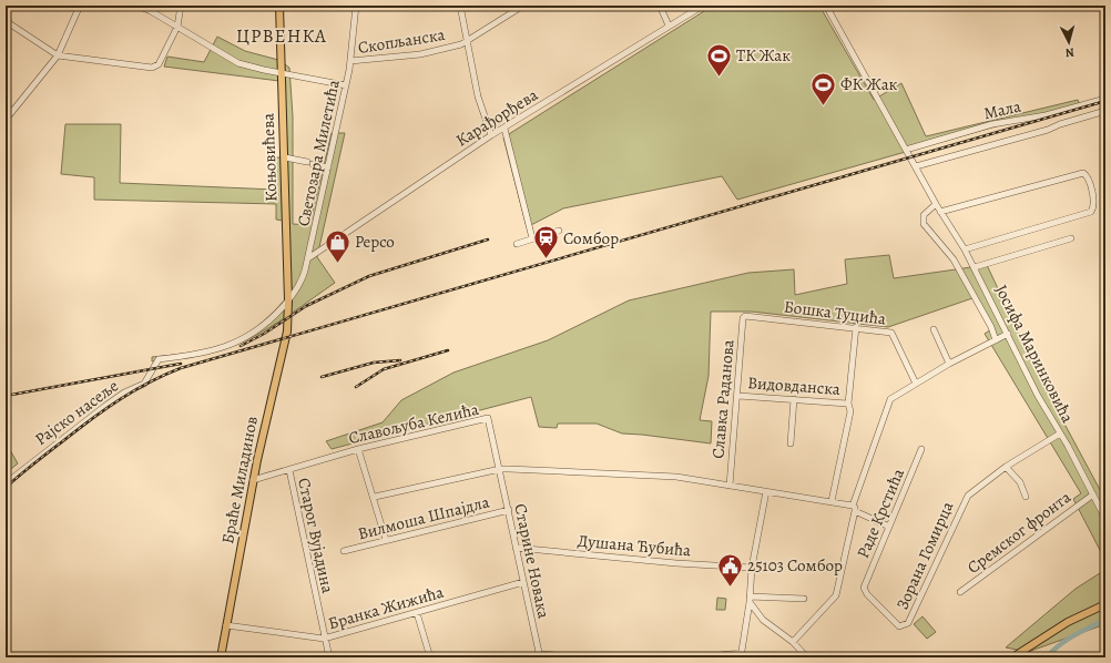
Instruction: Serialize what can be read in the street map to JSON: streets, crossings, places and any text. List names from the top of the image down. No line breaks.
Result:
{"streets":{"main road":["Коњовићева","Браће Миладинов"],"street":["Скопљанска","Мала","Карађорђева","Светозара Милетића","Бошка Туцића","Јосифа Маринковића","Видовданска","Славка Раданова","Рајско насеље","Славољуба Келића","Раде Крстића","Вилмоша Шпајдла","Сремског фронта","Старог Вујадина","Душана Ћубића","Зорана Гомирца","Старине Новака","Бранка Жижића"]},"crossings":[["Скопљанска","Светозара Милетића"],["Мала","Јосифа Маринковића"],["Карађорђева","Светозара Милетића"],["Светозара Милетића","Коњовићева"],["Светозара Милетића","Рајско насеље"],["Коњовићева","Браће Миладинов"],["Бошка Туцића","Славка Раданова"],["Јосифа Маринковића","Сремског фронта"],["Јосифа Маринковића","Зорана Гомирца"],["Видовданска","Славка Раданова"],["Славољуба Келића","Браће Миладинов"],["Славољуба Келића","Старог Вујадина"],["Славољуба Келића","Старине Новака"],["Браће Миладинов","Бранка Жижића"],["Раде Крстића","Зорана Гомирца"],["Вилмоша Шпајдла","Старине Новака"],["Старог Вујадина","Бранка Жижића"],["Душана Ћубића","Старине Новака"],["Старине Новака","Бранка Жижића"]],"districts":["ЦРВЕНКА"],"places":{"sports":["ТК Жак","ФК Жак"],"station":["Сомбор"],"shop":["Pepco"],"public building":["25103 Сомбор"]},"north":"bottom"}
